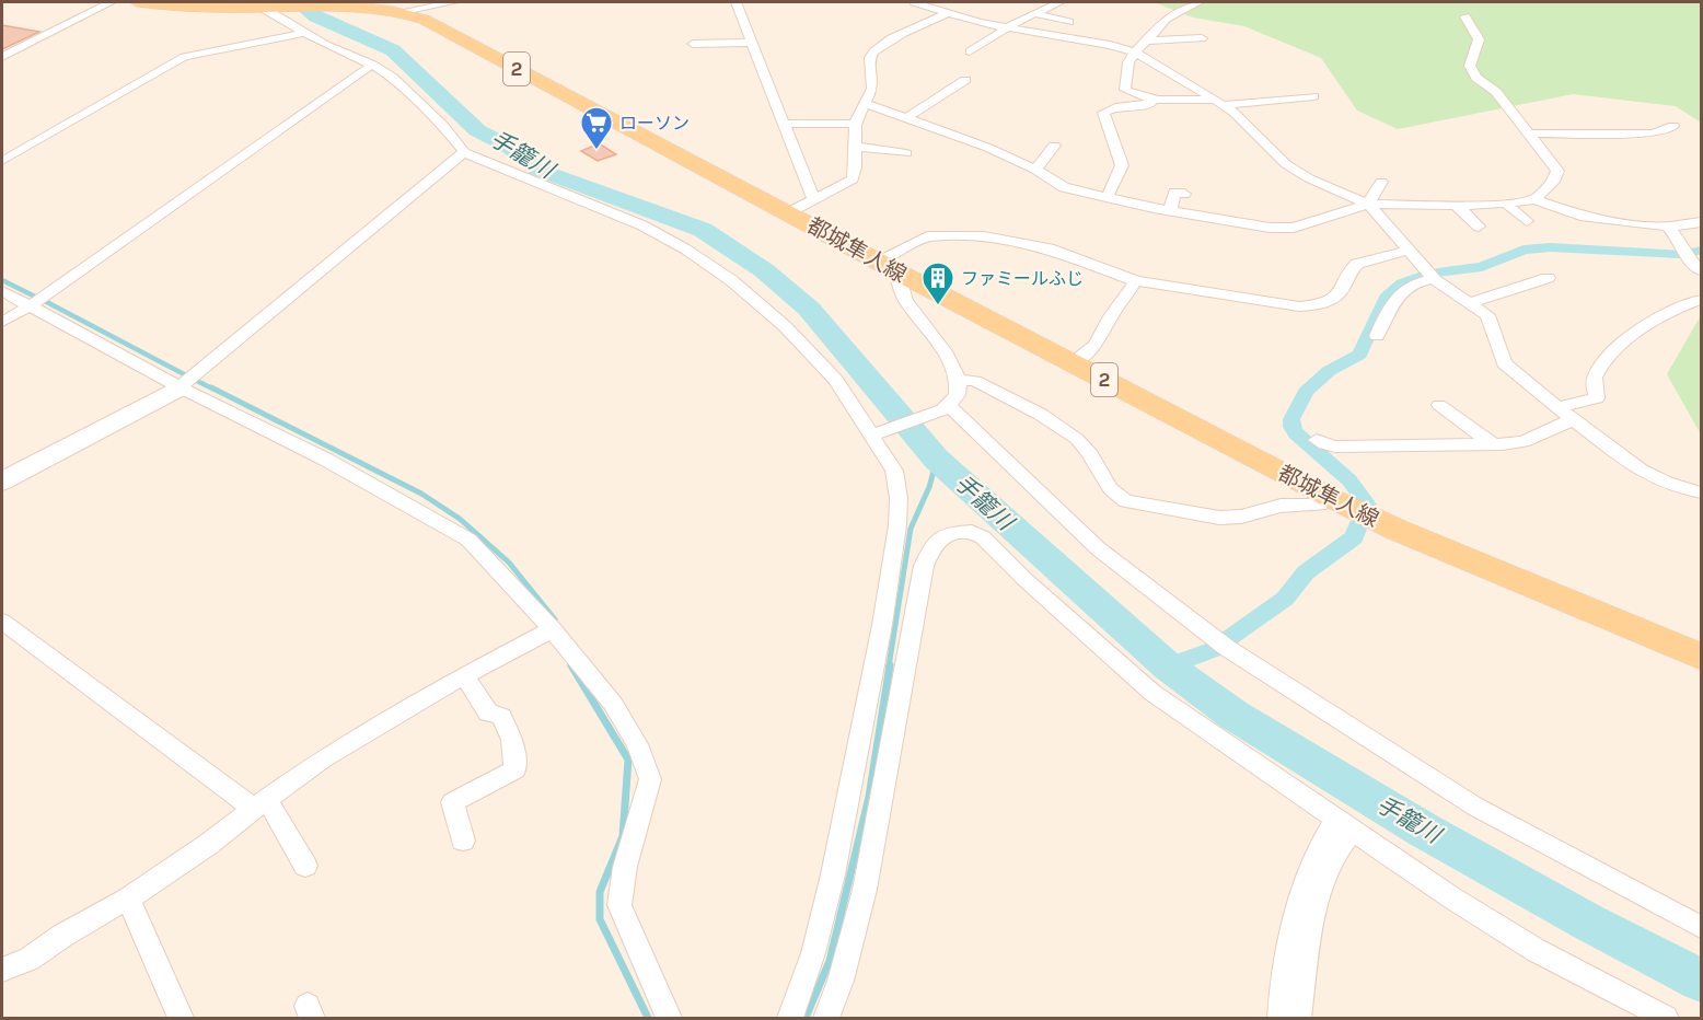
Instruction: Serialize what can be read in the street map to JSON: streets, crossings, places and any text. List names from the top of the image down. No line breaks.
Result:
{"streets":{"main road":["2","都城隼人線"]},"water":["手籠川"],"places":{"supermarket":["ローソン"],"building":["ファミールふじ"]}}
